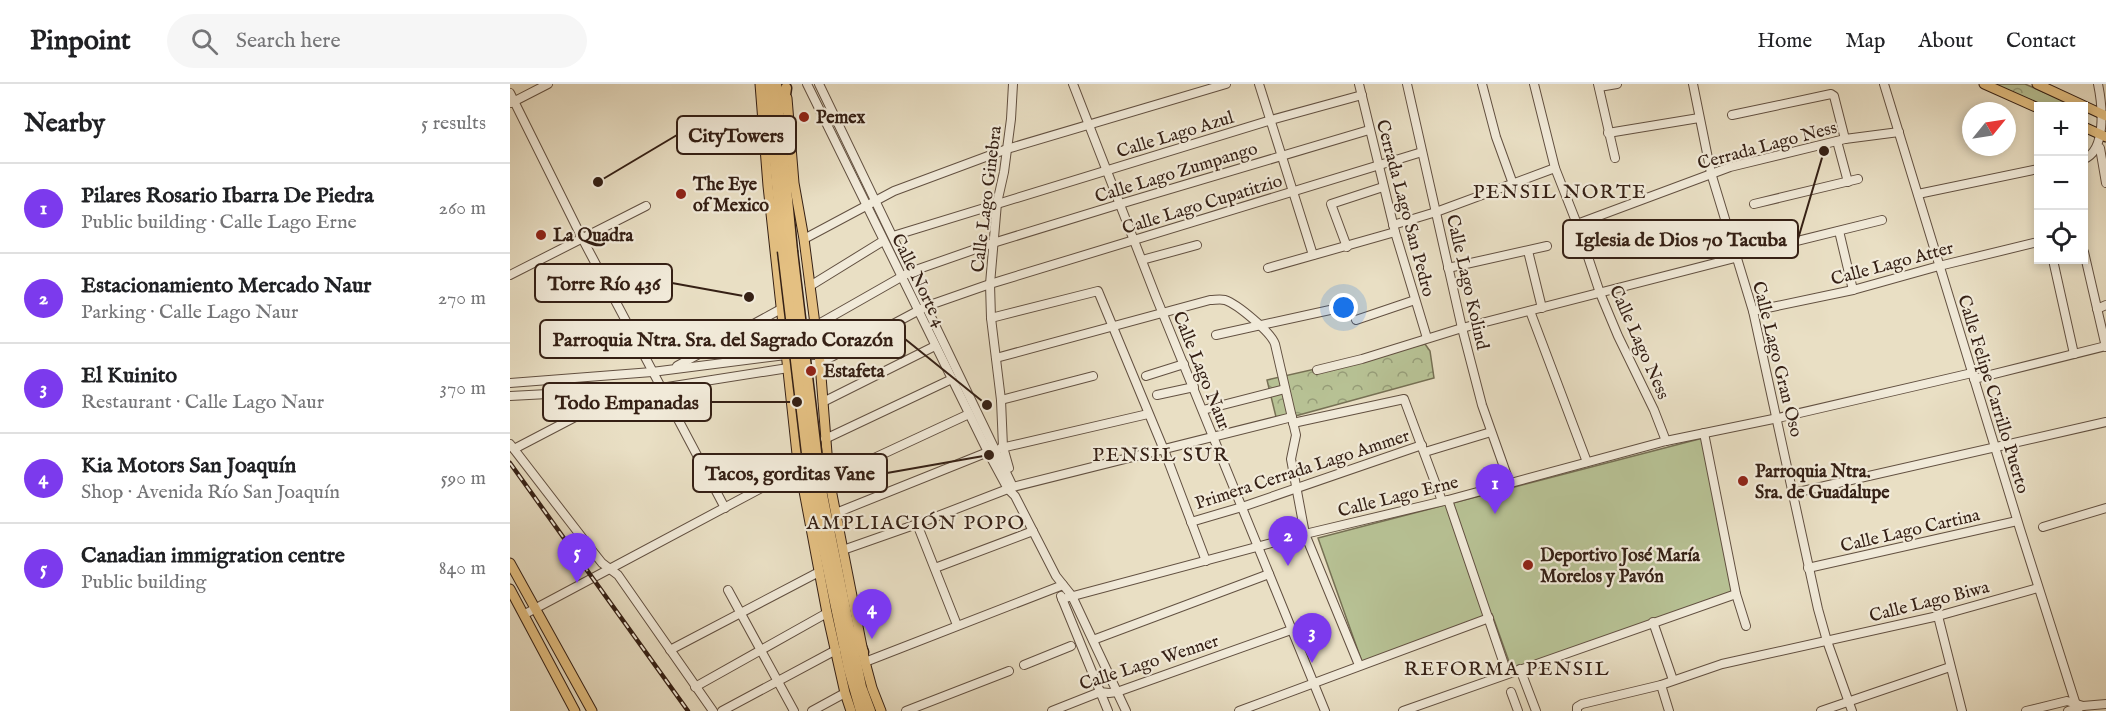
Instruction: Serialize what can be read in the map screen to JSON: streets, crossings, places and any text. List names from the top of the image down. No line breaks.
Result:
{"streets":{"street":["Calle Lago Azul","Cerrada Lago Ness","Calle Lago Zumpango","Calle Lago Ginebra","Calle Lago Cupatitzio","Cerrada Lago San Pedro","Calle Lago Atter","Calle Norte 4","Calle Lago Kolind","Calle Lago Ness","Calle Lago Gran Oso","Calle Lago Naur","Calle Felipe Carrillo Puerto","Primera Cerrada Lago Ammer","Calle Lago Erne","Calle Lago Cartina","Calle Lago Biwa","Calle Lago Wenner"]},"crossings":[["Calle Lago Azul","Calle Lago Ginebra"],["Calle Lago Azul","Cerrada Lago San Pedro"],["Calle Lago Azul","Calle Norte 4"],["Calle Lago Azul","Calle Lago Naur"],["Cerrada Lago Ness","Calle Lago Ness"],["Cerrada Lago Ness","Calle Lago Gran Oso"],["Cerrada Lago Ness","Calle Felipe Carrillo Puerto"],["Calle Lago Zumpango","Calle Lago Ginebra"],["Calle Lago Zumpango","Cerrada Lago San Pedro"],["Calle Lago Zumpango","Calle Norte 4"],["Calle Lago Zumpango","Calle Lago Naur"],["Calle Lago Ginebra","Calle Lago Cupatitzio"],["Calle Lago Ginebra","Calle Norte 4"],["Calle Lago Cupatitzio","Cerrada Lago San Pedro"],["Calle Lago Cupatitzio","Calle Norte 4"],["Calle Lago Cupatitzio","Calle Lago Kolind"],["Calle Lago Cupatitzio","Calle Lago Naur"],["Calle Lago Atter","Calle Lago Gran Oso"],["Calle Lago Atter","Calle Felipe Carrillo Puerto"],["Calle Lago Kolind","Primera Cerrada Lago Ammer"],["Calle Lago Kolind","Calle Lago Erne"],["Calle Lago Ness","Calle Lago Erne"],["Calle Lago Gran Oso","Calle Lago Erne"],["Calle Lago Gran Oso","Calle Lago Cartina"],["Calle Lago Gran Oso","Calle Lago Biwa"],["Calle Lago Naur","Primera Cerrada Lago Ammer"],["Calle Lago Naur","Calle Lago Erne"],["Calle Lago Naur","Calle Lago Wenner"],["Calle Felipe Carrillo Puerto","Calle Lago Erne"],["Calle Felipe Carrillo Puerto","Calle Lago Cartina"],["Calle Felipe Carrillo Puerto","Calle Lago Biwa"]],"districts":["PENSIL NORTE","PENSIL SUR","AMPLIACIÓN POPO","REFORMA PENSIL"],"places":["Pemex","Iglesia de Dios 7o Tacuba","CityTowers","The Eye of Mexico","La Quadra","Torre Río 436","Estafeta","Todo Empanadas","Parroquia Ntra. Sra. del Sagrado Corazón","Tacos, gorditas Vane","Parroquia Ntra. Sra. de Guadalupe","Deportivo José María Morelos y Pavón"],"north":"top right","page":{"header":"Pinpoint","search":"Search here","nav":["Home","Map","About","Contact"],"heading":["Nearby","5 results"],"map_buttons":["+","−"],"list":[{"mark":"1","name":"Pilares Rosario Ibarra De Piedra","note":"Public building · Calle Lago Erne","value":"260 m"},{"mark":"2","name":"Estacionamiento Mercado Naur","note":"Parking · Calle Lago Naur","value":"270 m"},{"mark":"3","name":"El Kuinito","note":"Restaurant · Calle Lago Naur","value":"370 m"},{"mark":"4","name":"Kia Motors San Joaquín","note":"Shop · Avenida Río San Joaquín","value":"590 m"},{"mark":"5","name":"Canadian immigration centre","note":"Public building","value":"840 m"}],"pins":["1","2","5","4","3"]}}
